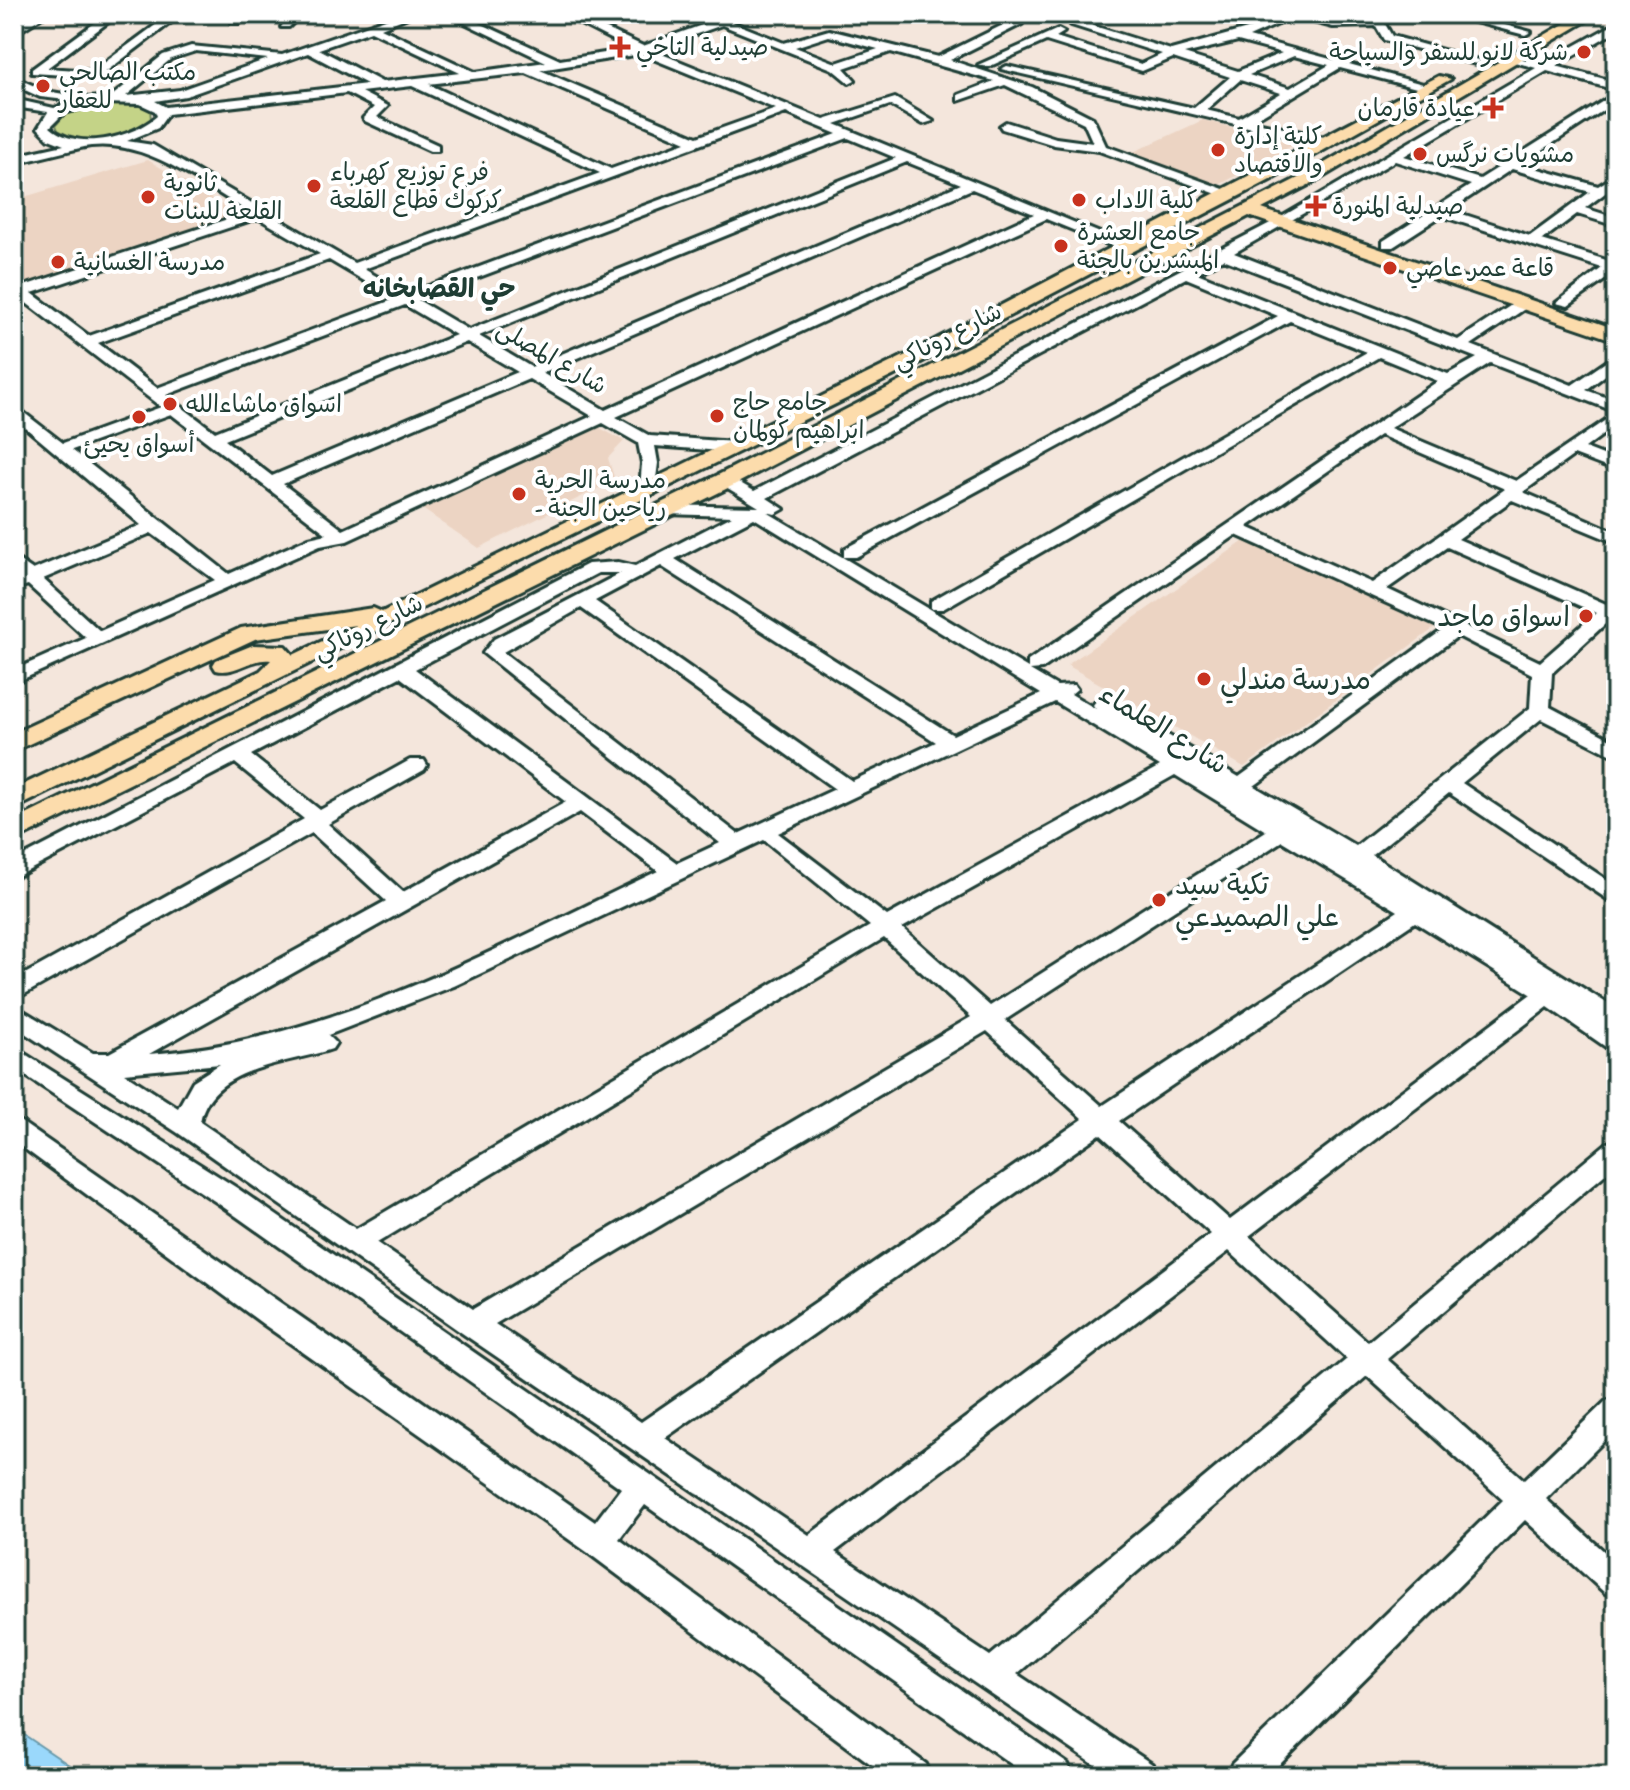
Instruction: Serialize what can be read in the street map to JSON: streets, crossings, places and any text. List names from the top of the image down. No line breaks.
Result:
{"streets":{"main road":["شارع روناكي"],"street":["شارع المصلى","شارع العلماء"]},"crossings":[["شارع روناكي","شارع المصلى"],["شارع روناكي","شارع العلماء"]],"districts":["حي القصابخانه"],"places":{"health":["صيدلية التاخي","عيادة قارمان","صيدلية المنورة"],"other":["شركة لانو للسفر والسياحة","مكتب الصالحي للعقار","كلية إدارة والاقتصاد","مشويات نرگس","فرع توزيع كهرباء كركوك قطاع القلعة","ثانوية القلعة للبنات","كلية الاداب","جامع العشرة المبشرين بالجنة","مدرسة الغسانية","قاعة عمر عاصي","اسواق ماشاءالله","جامع حاج ابراهيم كولمان","أسواق يحيئ","مدرسة الحرية - رياحين الجنة","اسواق ماجد","مدرسة مندلي","تكية سيد علي الصميدعي"]}}
